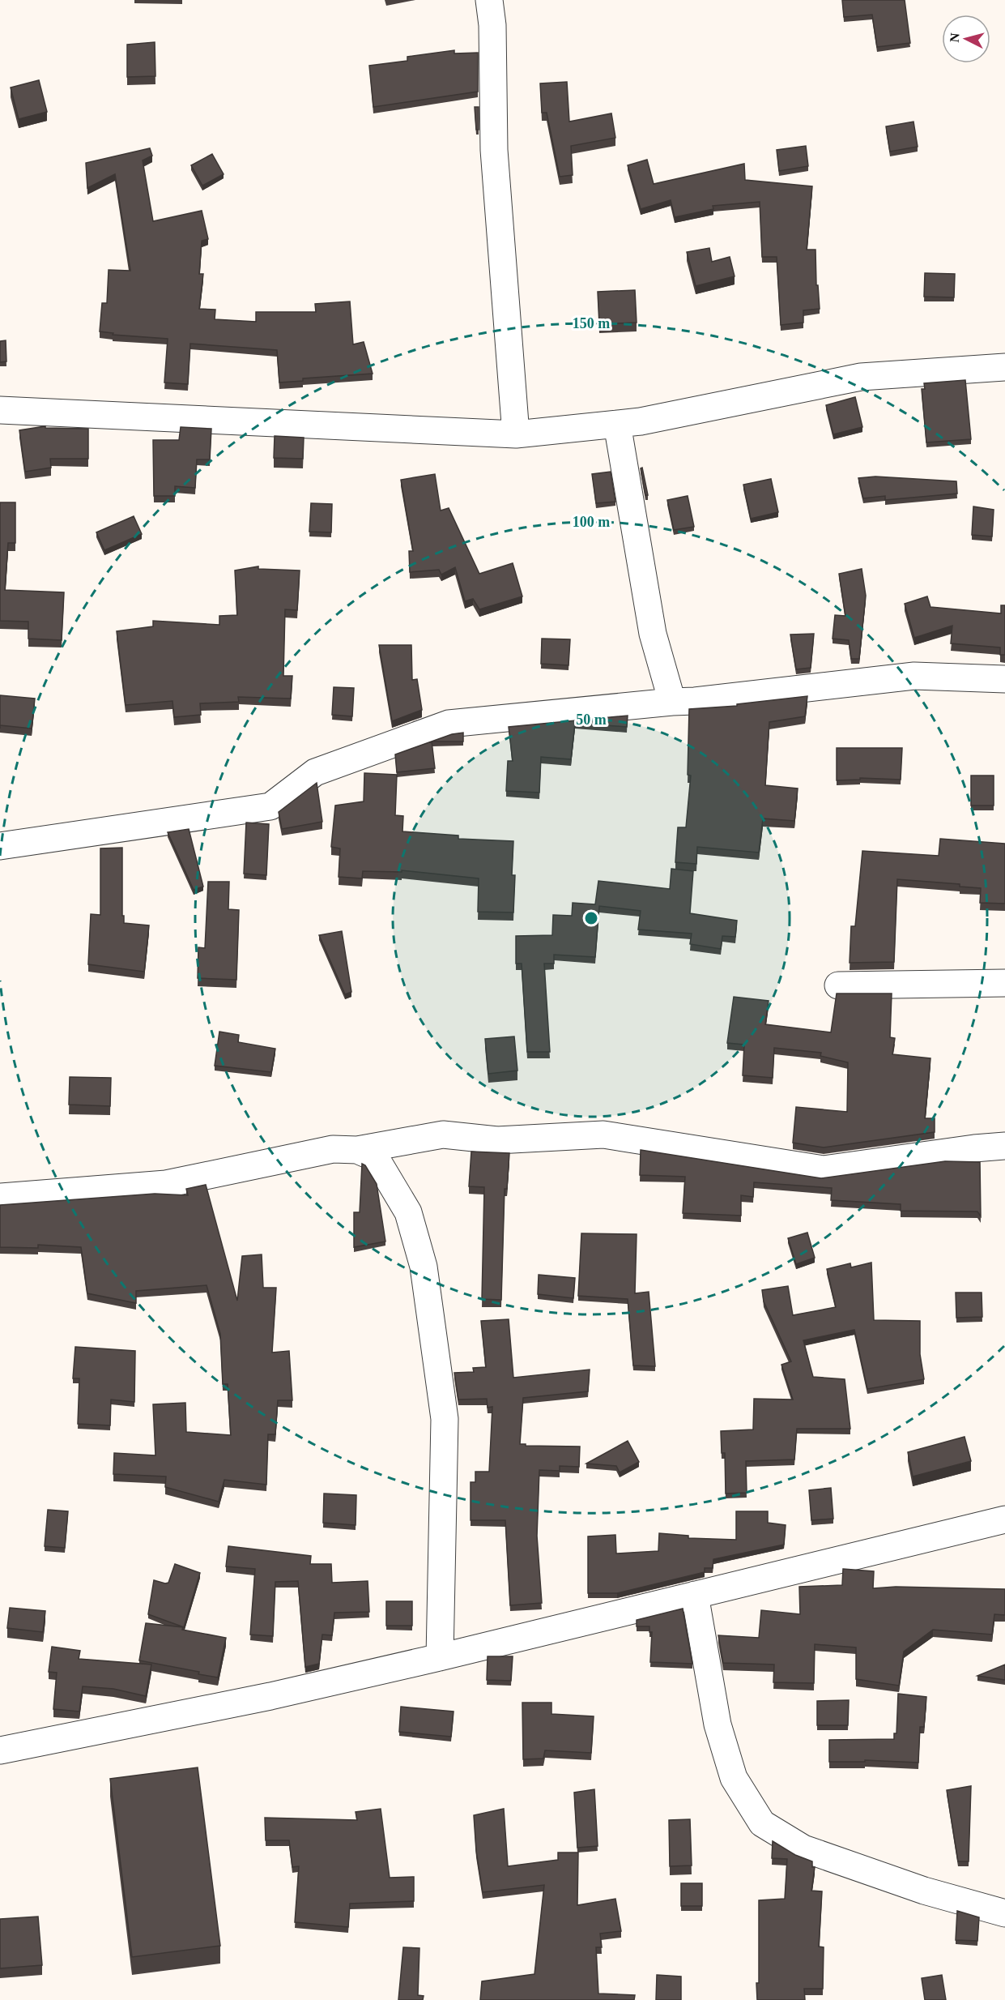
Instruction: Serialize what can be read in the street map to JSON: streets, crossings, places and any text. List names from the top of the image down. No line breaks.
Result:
{"north":"left","rings":["150 m","100 m","50 m"]}
